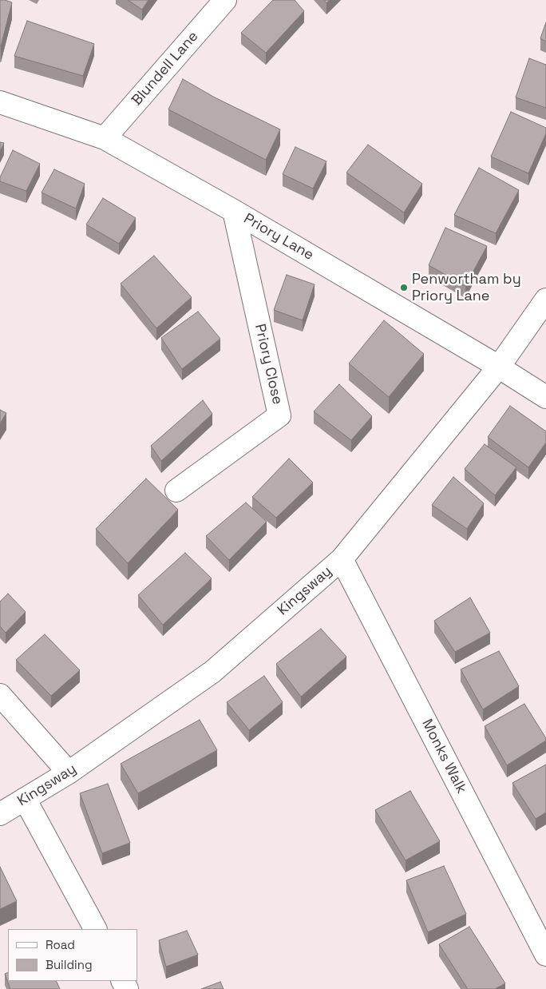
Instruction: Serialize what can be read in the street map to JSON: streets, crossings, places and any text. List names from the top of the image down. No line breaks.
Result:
{"streets":{"street":["Blundell Lane","Priory Lane","Priory Close","Kingsway","Monks Walk"]},"crossings":[["Blundell Lane","Priory Lane"],["Priory Lane","Priory Close"],["Priory Lane","Kingsway"],["Kingsway","Monks Walk"]],"places":["Penwortham by Priory Lane"],"legend":["Road","Building"]}
